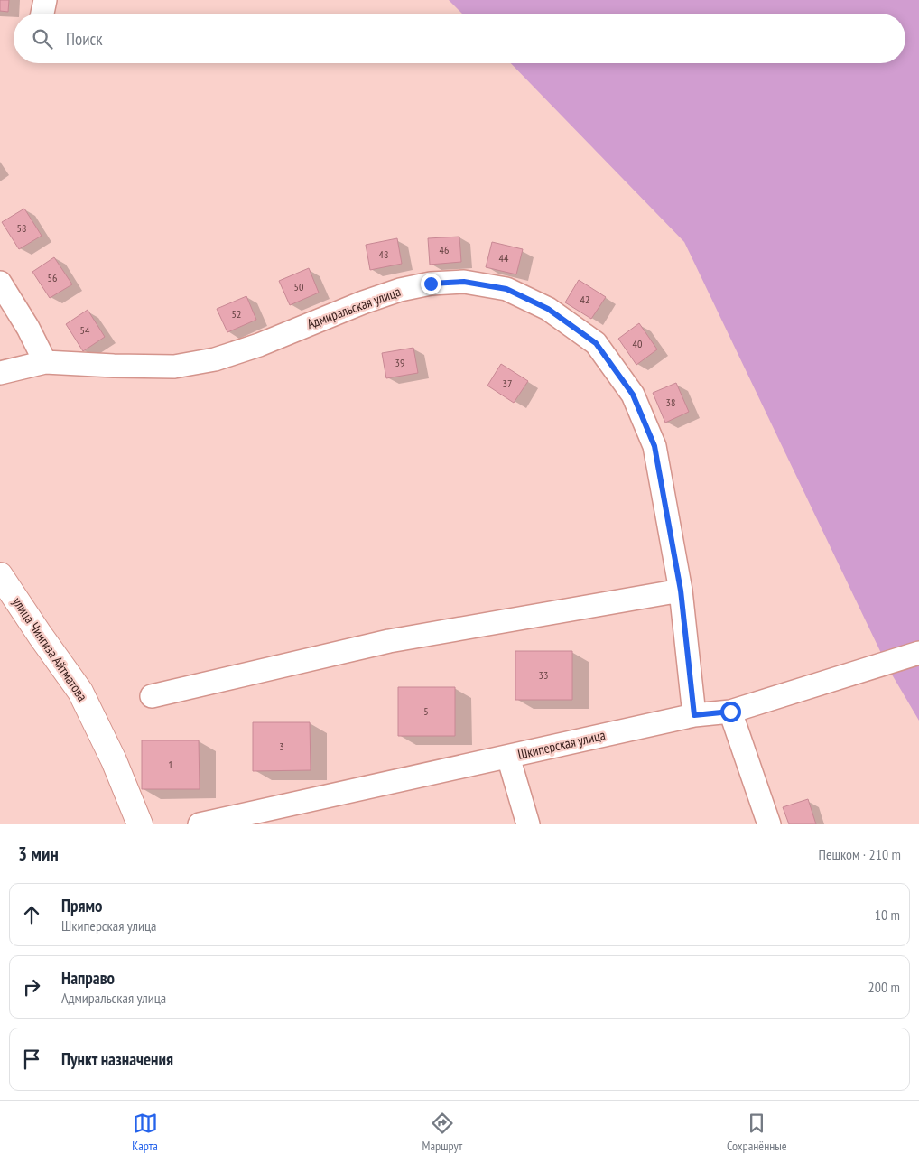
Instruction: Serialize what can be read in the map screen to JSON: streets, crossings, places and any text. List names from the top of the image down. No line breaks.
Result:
{"streets":{"street":["Адмиральская улица","улица Чингиза Айтматова","Шкиперская улица"]},"crossings":[["Адмиральская улица","Шкиперская улица"]],"house_numbers":["58","46","48","44","56","50","42","52","54","40","39","37","38","33","5","3","1"],"page":{"search":"Поиск","heading":["3 мин","Пешком · 210 m"],"list":[["Прямо","Шкиперская улица","10 m"],["Направо","Адмиральская улица","200 m"],"Пункт назначения"],"nav":["Карта","Маршрут","Сохранённые"]}}
